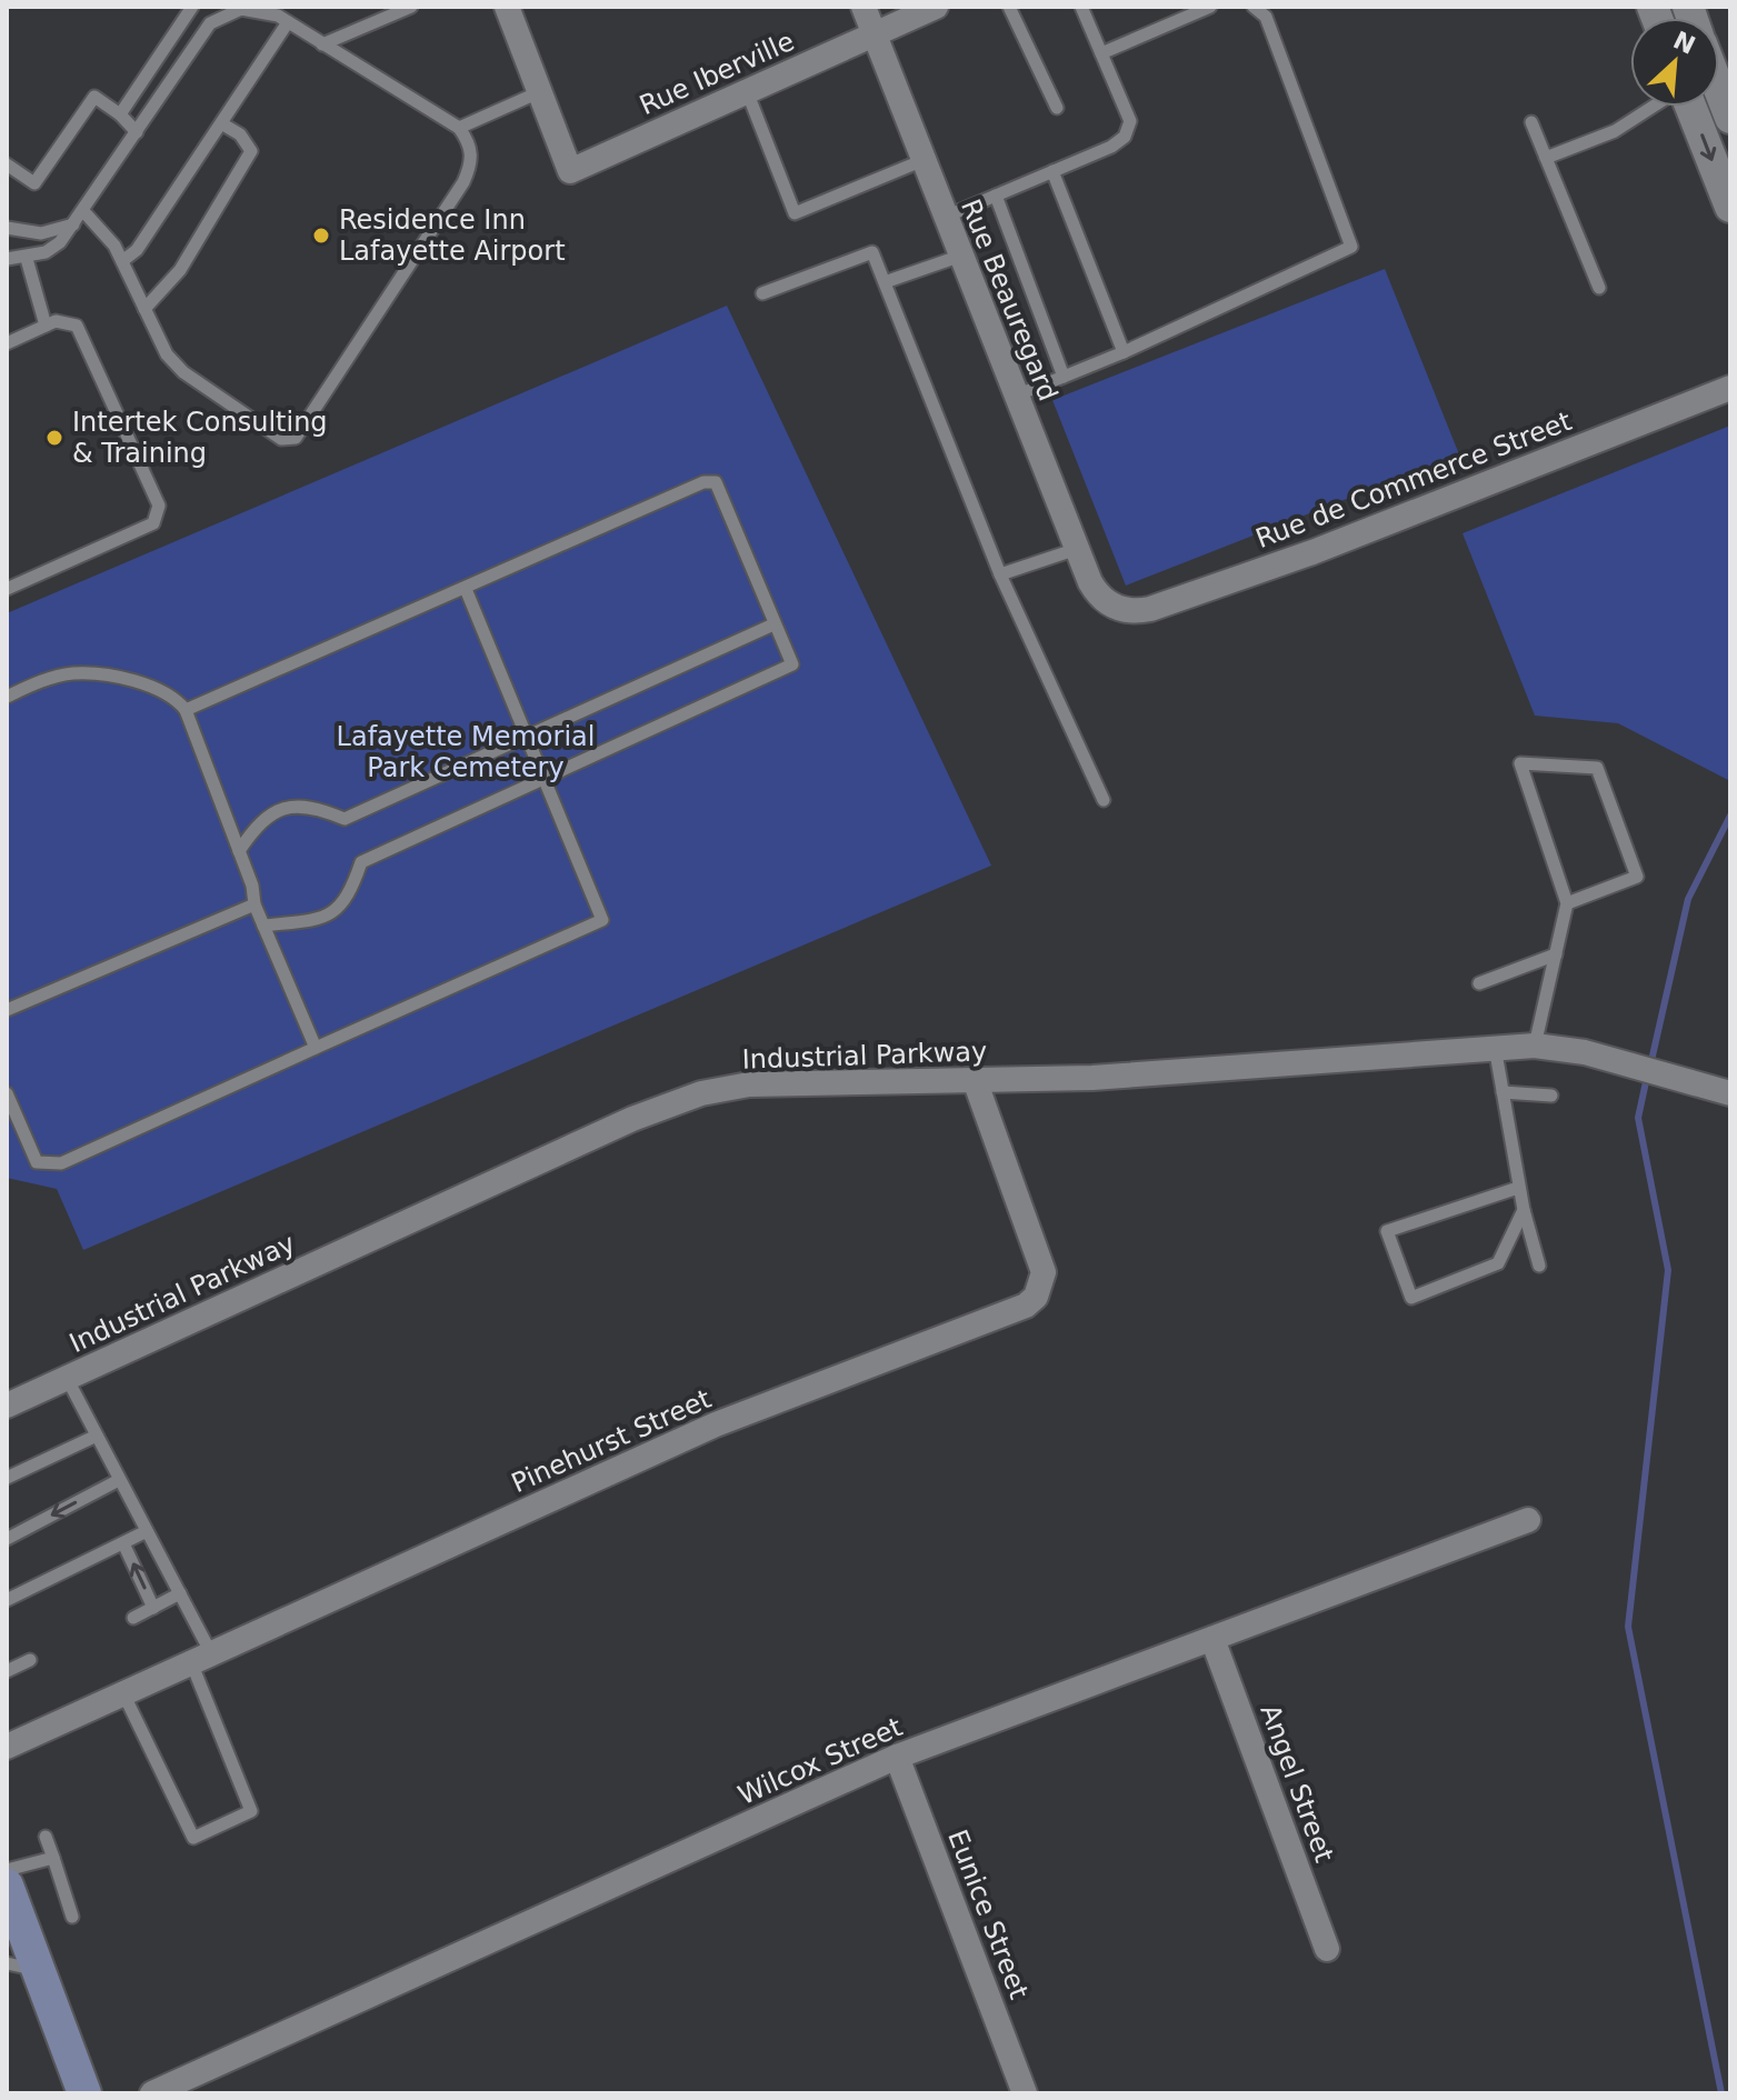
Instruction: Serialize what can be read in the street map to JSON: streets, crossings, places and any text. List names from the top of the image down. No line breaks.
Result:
{"streets":{"street":["Rue Iberville","Rue Beauregard","Rue de Commerce Street","Industrial Parkway","Pinehurst Street","Wilcox Street","Angel Street","Eunice Street"]},"crossings":[["Rue Iberville","Rue Beauregard"],["Rue Beauregard","Rue de Commerce Street"],["Industrial Parkway","Pinehurst Street"],["Wilcox Street","Angel Street"],["Wilcox Street","Eunice Street"]],"parks":["Lafayette Memorial Park Cemetery"],"places":["Residence Inn Lafayette Airport","Intertek Consulting & Training"],"north":"top right"}
